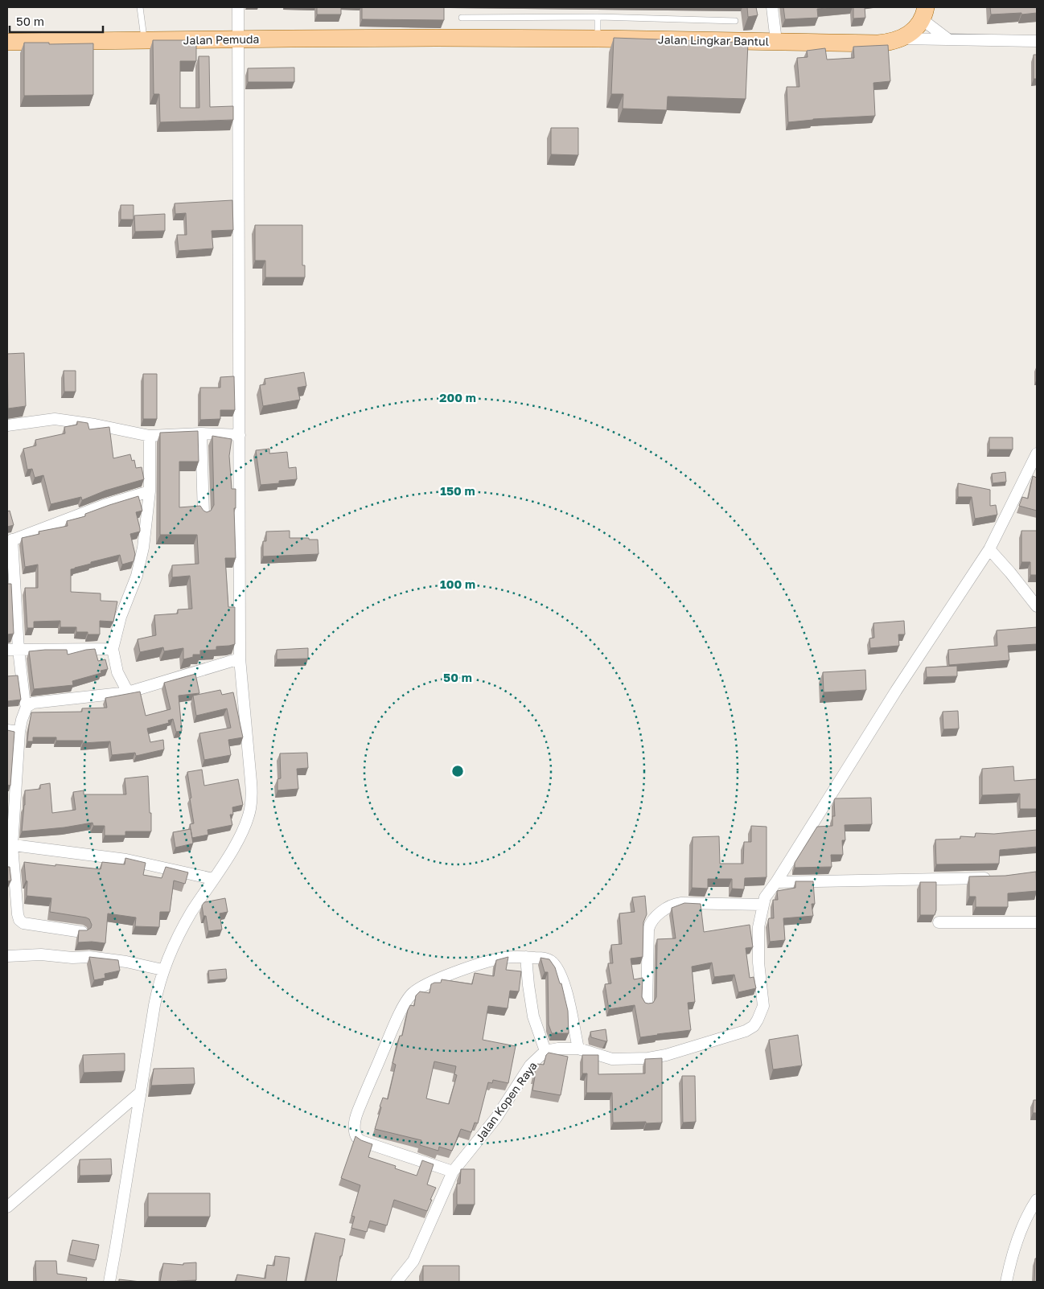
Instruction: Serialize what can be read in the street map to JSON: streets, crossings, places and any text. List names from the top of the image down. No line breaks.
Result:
{"streets":{"main road":["Jalan Pemuda","Jalan Lingkar Bantul"],"street":["Jalan Kopen Raya"]},"crossings":[["Jalan Pemuda","Jalan Lingkar Bantul"]],"scale_bar":"50 m","rings":["200 m","150 m","100 m","50 m"]}
